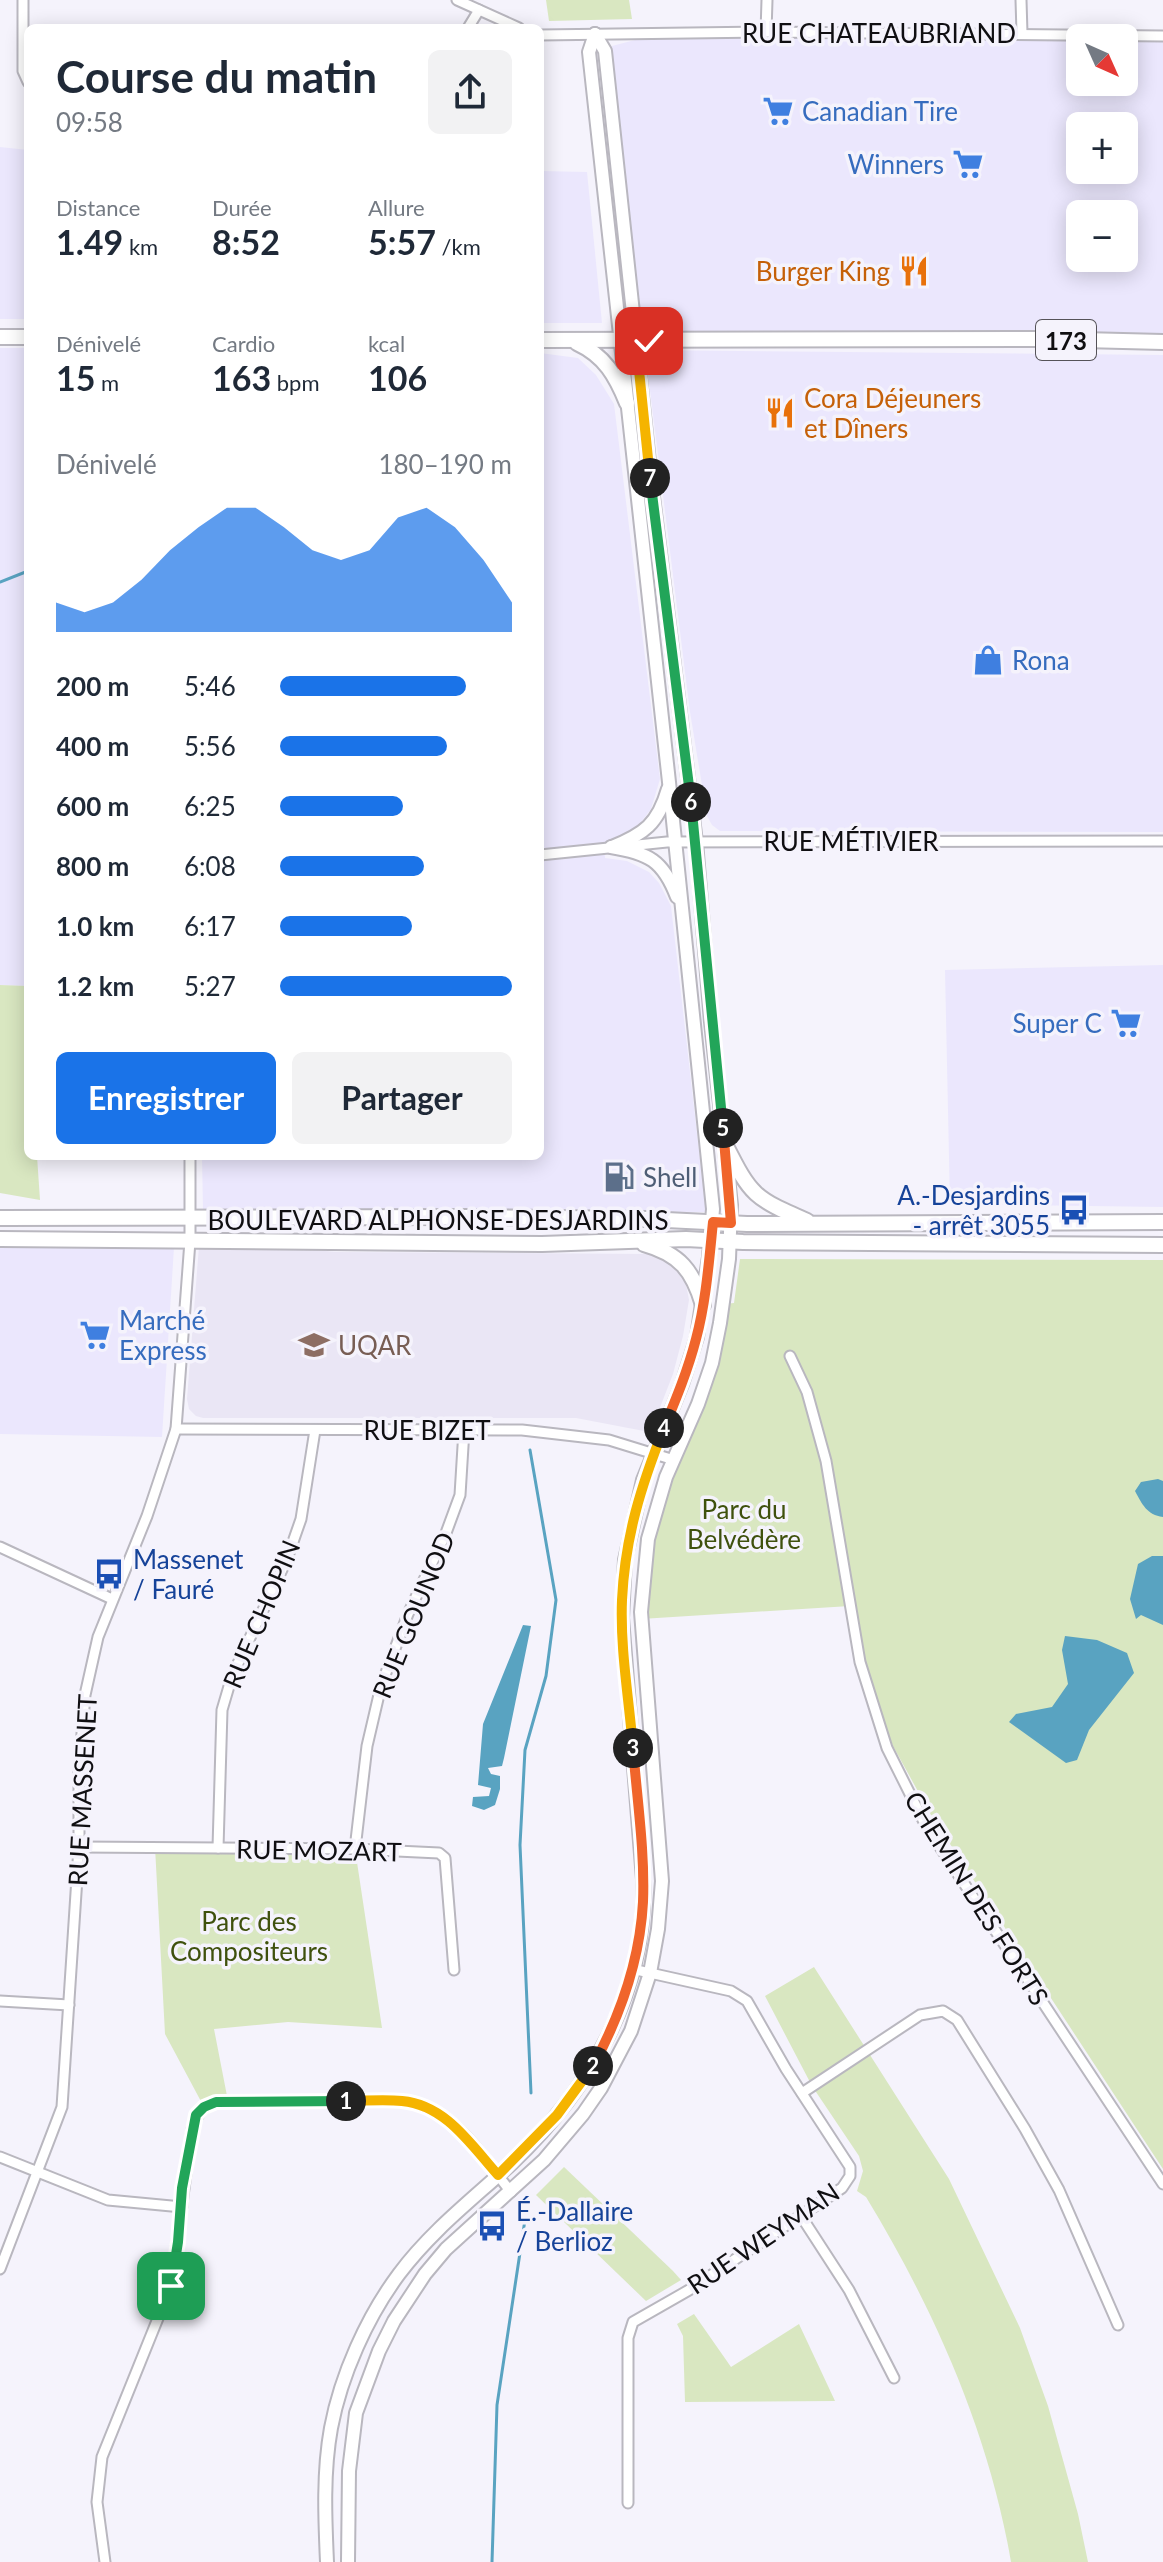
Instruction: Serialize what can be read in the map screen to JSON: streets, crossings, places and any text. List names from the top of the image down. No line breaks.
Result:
{"streets":{"main road":["173","BOULEVARD ALPHONSE-DESJARDINS"],"street":["RUE CHATEAUBRIAND","RUE MÉTIVIER","RUE BIZET","RUE CHOPIN","RUE GOUNOD","RUE MASSENET","RUE MOZART","CHEMIN DES FORTS","RUE WEYMAN"]},"crossings":[["BOULEVARD ALPHONSE-DESJARDINS","RUE MASSENET"],["RUE BIZET","RUE CHOPIN"],["RUE BIZET","RUE GOUNOD"],["RUE BIZET","RUE MASSENET"],["RUE CHOPIN","RUE MOZART"],["RUE GOUNOD","RUE MOZART"],["RUE MASSENET","RUE MOZART"]],"parks":["Parc du Belvédère","Parc des Compositeurs"],"places":{"supermarket":["Canadian Tire","Winners","Super C","Marché Express"],"restaurant":["Burger King","Cora Déjeuners et Dîners"],"shop":["Rona"],"fuel station":["Shell"],"bus stop":["A.-Desjardins - arrêt 3055","Massenet / Fauré","É.-Dallaire / Berlioz"],"school or university":["UQAR"]},"north":"bottom right","page":{"map_buttons":["+","−"],"heading":["Course du matin","09:58"],"stats":[["Distance","1.49 km"],["Durée","8:52"],["Allure","5:57 /km"],["Dénivelé","15 m"],["Cardio","163 bpm"],["kcal","106"]],"chart":["Dénivelé","180–190 m"],"pins":["7","6","5","4","3","2","1"],"list":[{"name":"200 m","note":"5:46"},{"name":"400 m","note":"5:56"},{"name":"600 m","note":"6:25"},{"name":"800 m","note":"6:08"},{"name":"1.0 km","note":"6:17"},{"name":"1.2 km","note":"5:27"}],"buttons":["Enregistrer","Partager"]}}
